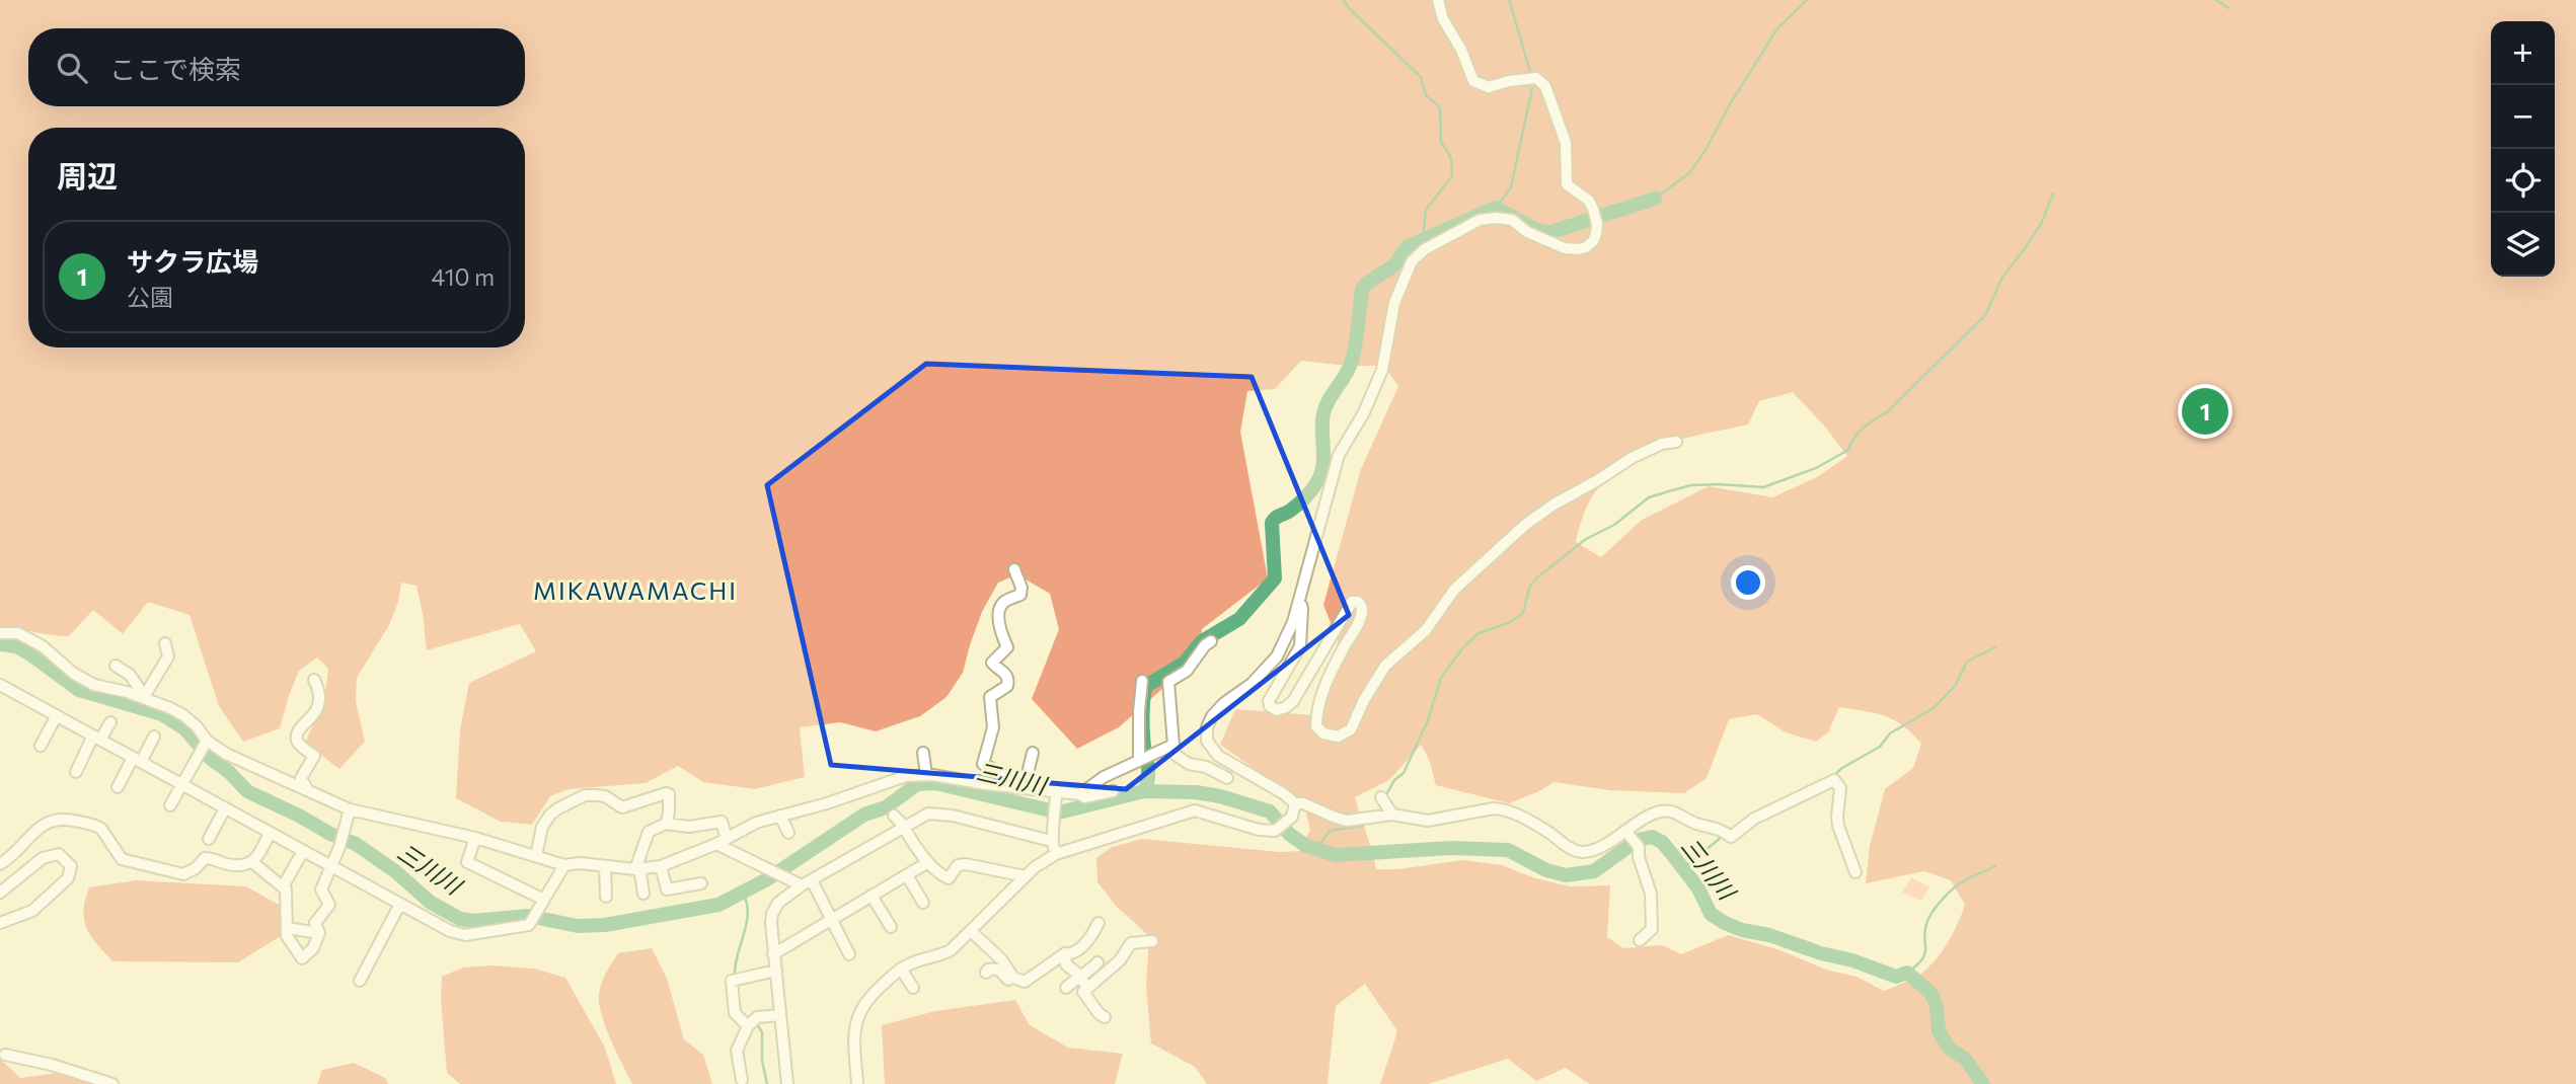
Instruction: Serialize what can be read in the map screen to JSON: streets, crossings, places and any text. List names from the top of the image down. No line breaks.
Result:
{"districts":["MIKAWAMACHI"],"water":["三川川"],"page":{"map_buttons":["+","−"],"search":"ここで検索","heading":"周辺","list":[{"mark":"1","name":"サクラ広場","note":"公園","value":"410 m"}],"pins":"1"}}
